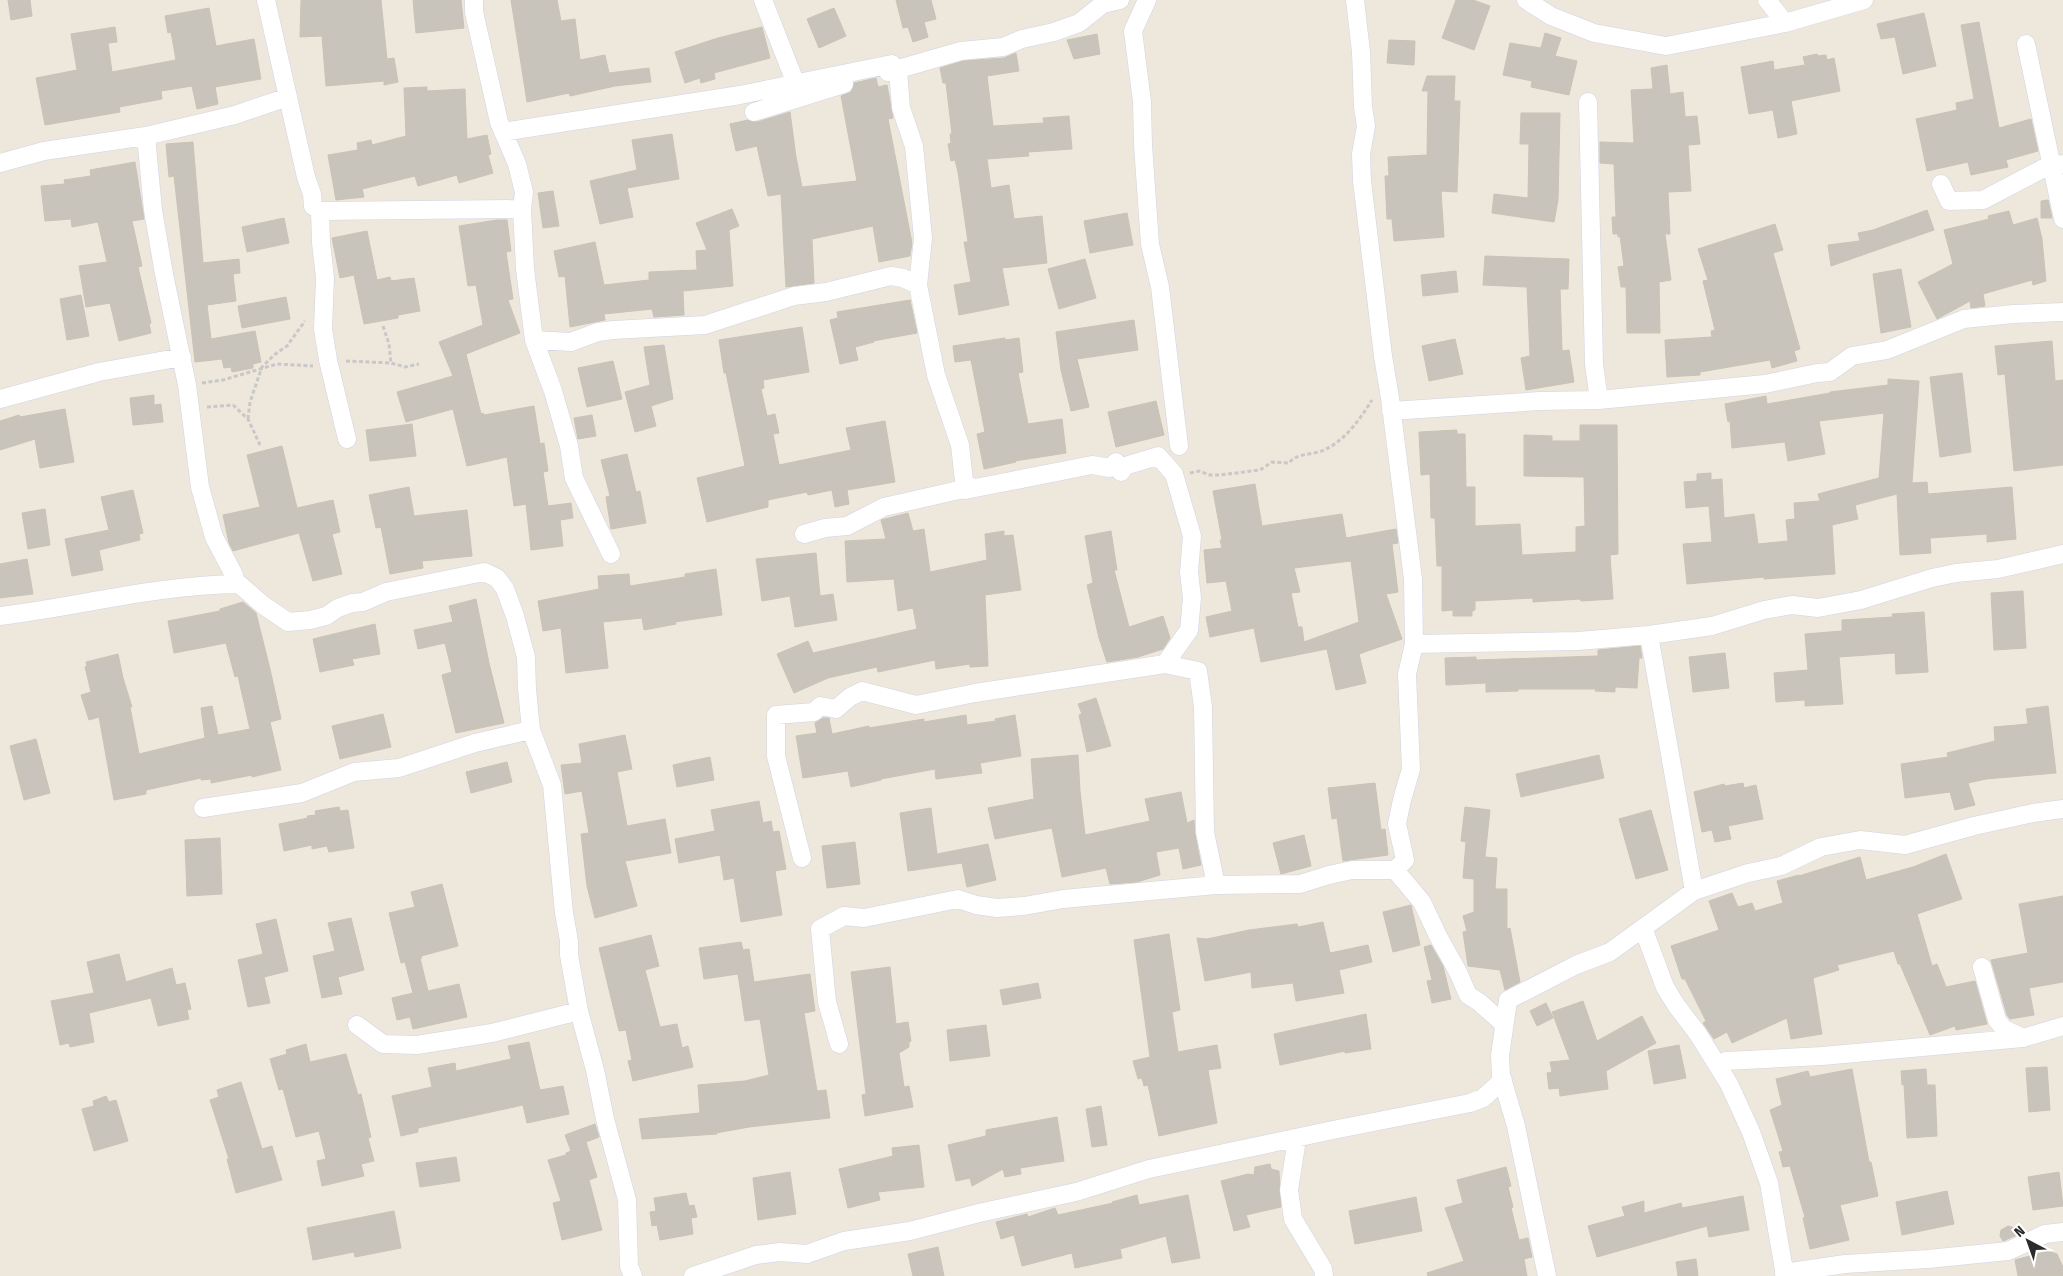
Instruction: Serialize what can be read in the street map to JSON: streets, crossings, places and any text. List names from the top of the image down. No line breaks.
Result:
{"north":"top left"}
